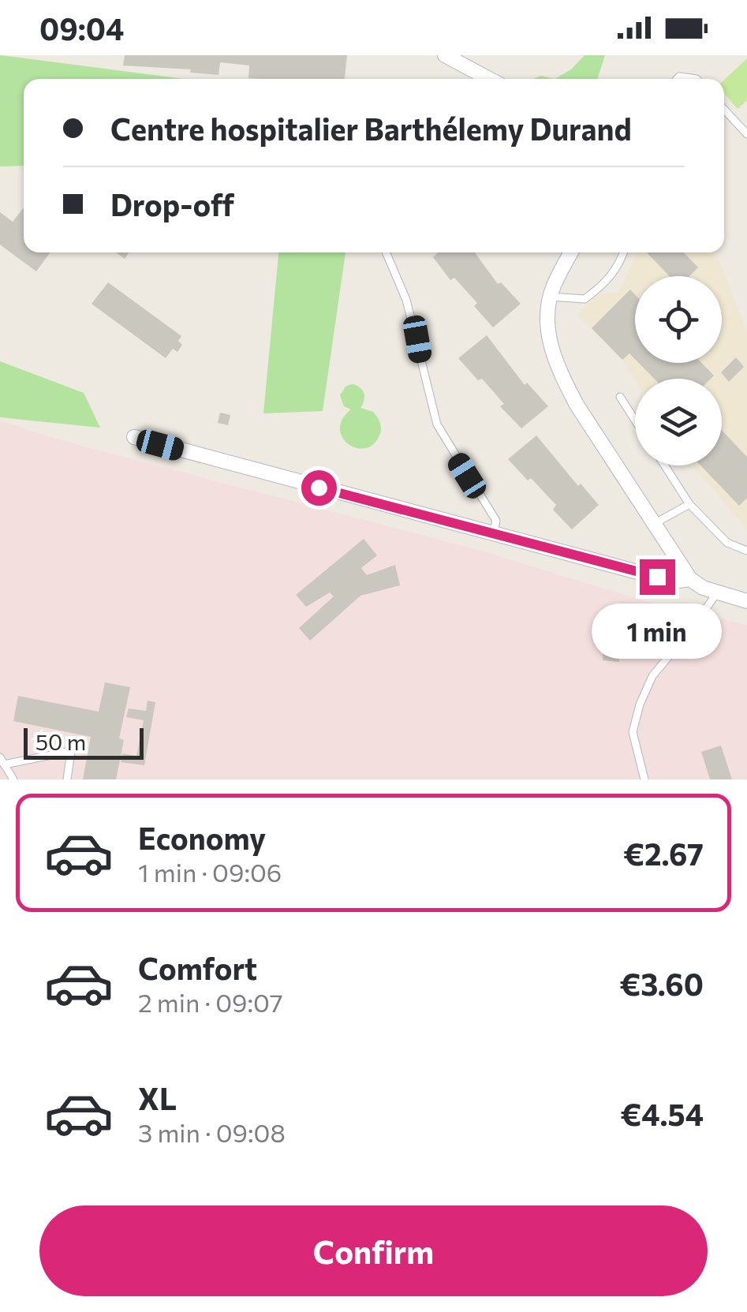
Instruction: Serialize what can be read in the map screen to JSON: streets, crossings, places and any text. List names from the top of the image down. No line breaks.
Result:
{"scale_bar":"50 m","page":{"status":"09:04","banner":["Centre hospitalier Barthélemy Durand","Drop-off"],"bubble":"1 min","scale":"50 m","list":[{"name":"Economy","note":"1 min · 09:06","value":"€2.67"},{"name":"Comfort","note":"2 min · 09:07","value":"€3.60"},{"name":"XL","note":"3 min · 09:08","value":"€4.54"}],"buttons":"Confirm"}}
